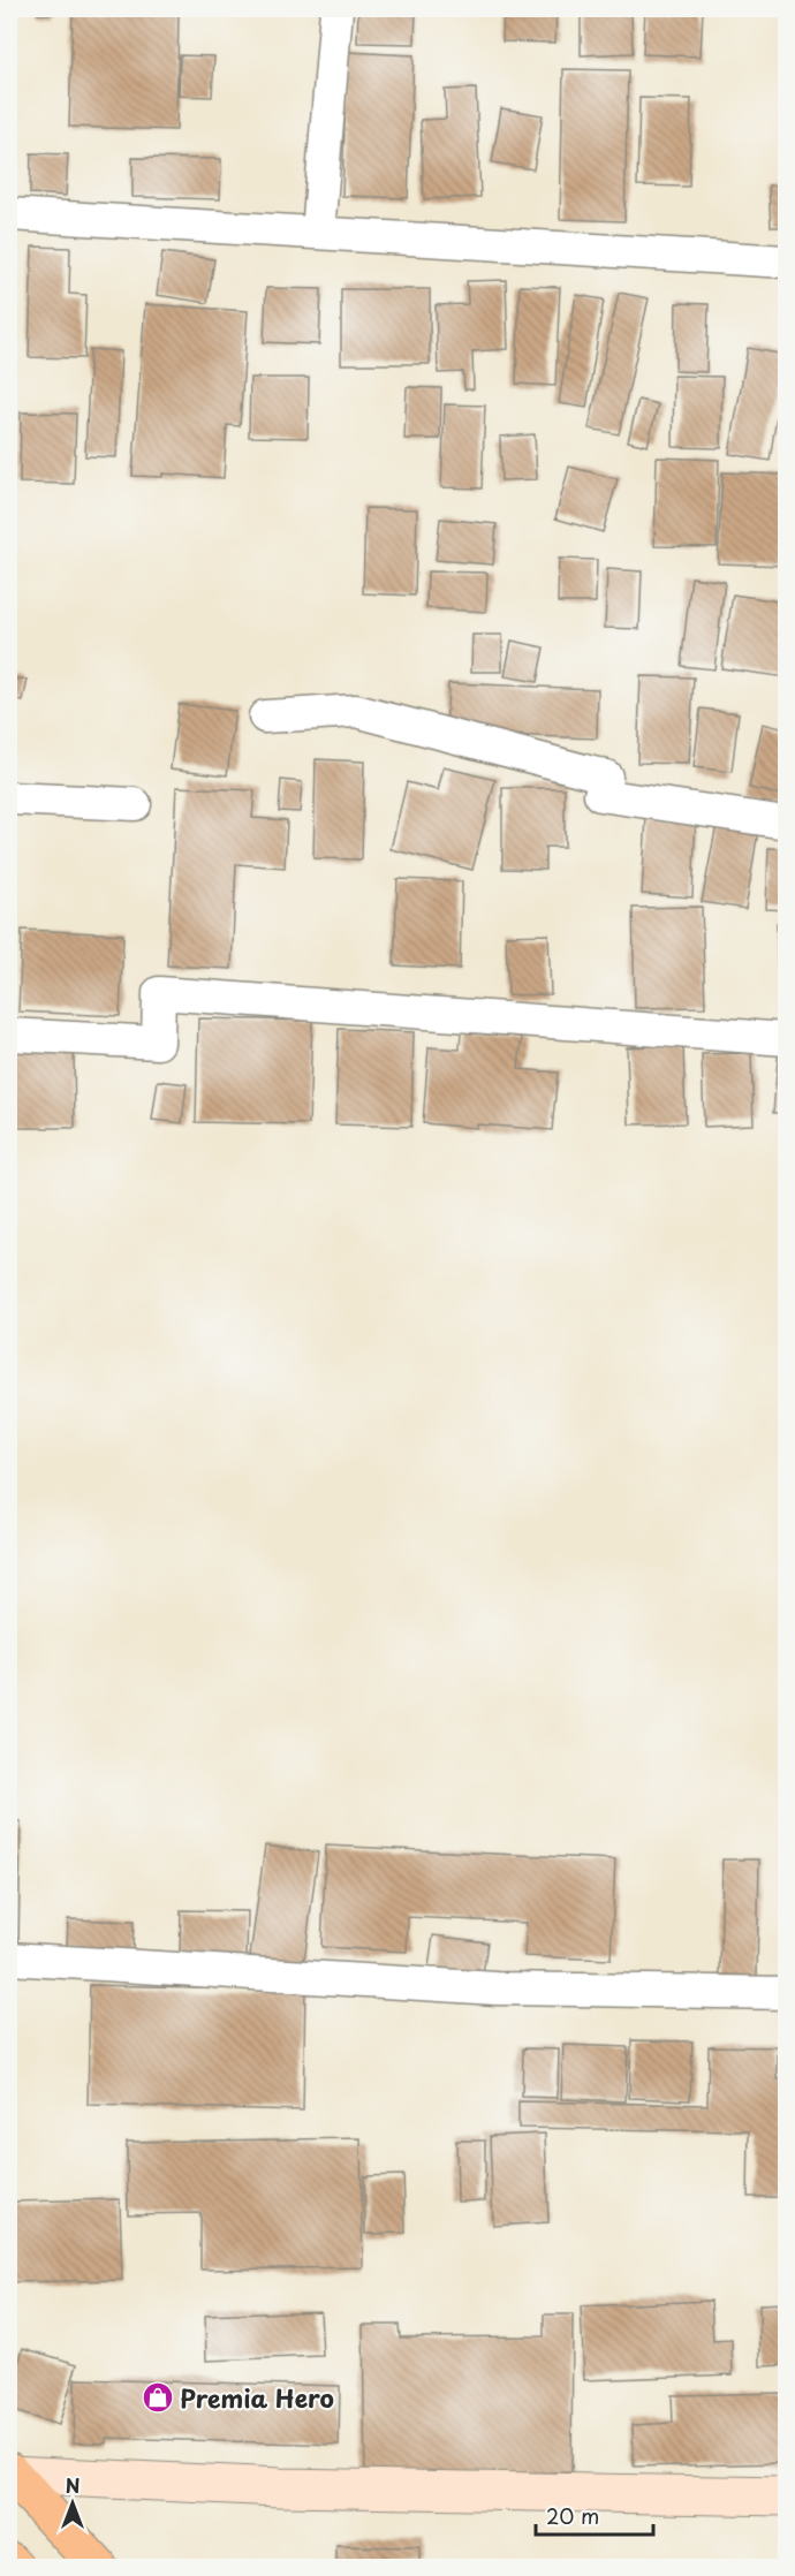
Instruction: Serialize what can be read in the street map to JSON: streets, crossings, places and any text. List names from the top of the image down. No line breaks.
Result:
{"places":{"shop":["Premia Hero"]},"scale_bar":"20 m","north":"top"}
